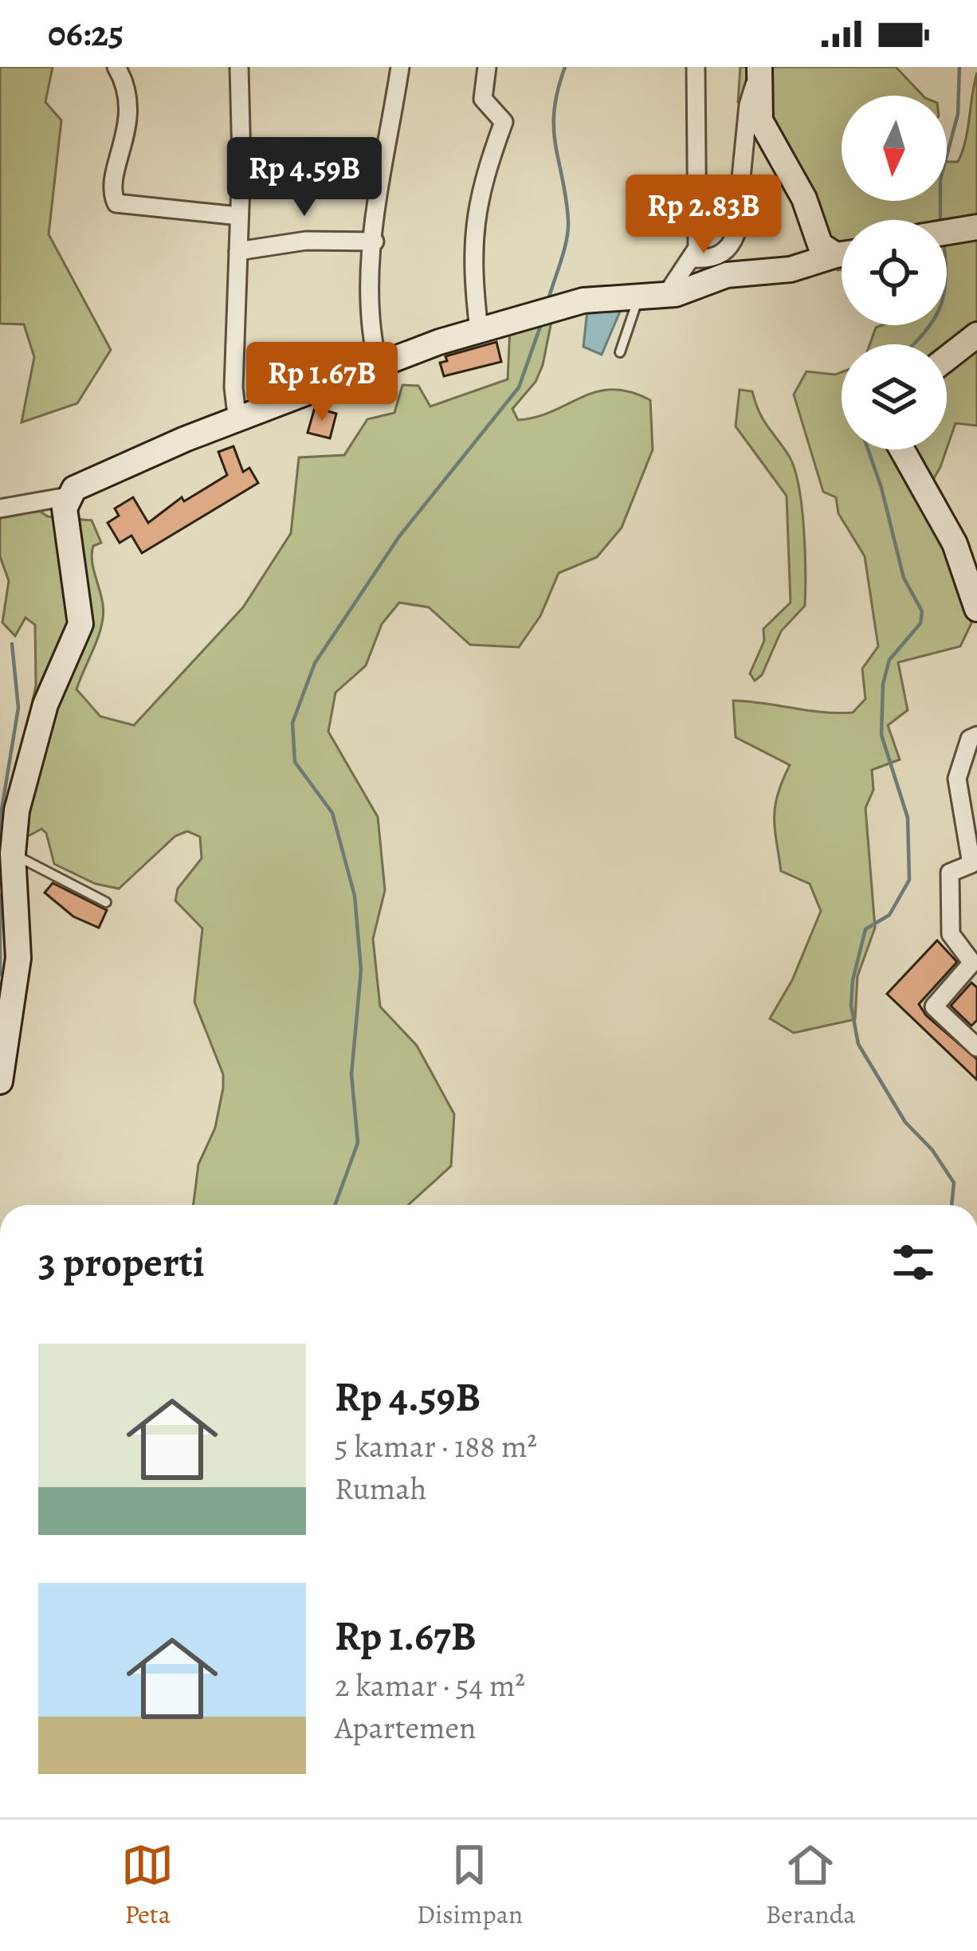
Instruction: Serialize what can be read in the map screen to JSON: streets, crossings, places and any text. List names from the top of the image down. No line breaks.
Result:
{"north":"bottom","page":{"status":"06:25","price":["Rp 4.59B","Rp 2.83B","Rp 1.67B"],"heading":"3 properti","list":[{"name":"Rp 4.59B","note":"5 kamar · 188 m² · Rumah"},{"name":"Rp 1.67B","note":"2 kamar · 54 m² · Apartemen"}],"tabs":["Peta","Disimpan","Beranda"]}}
